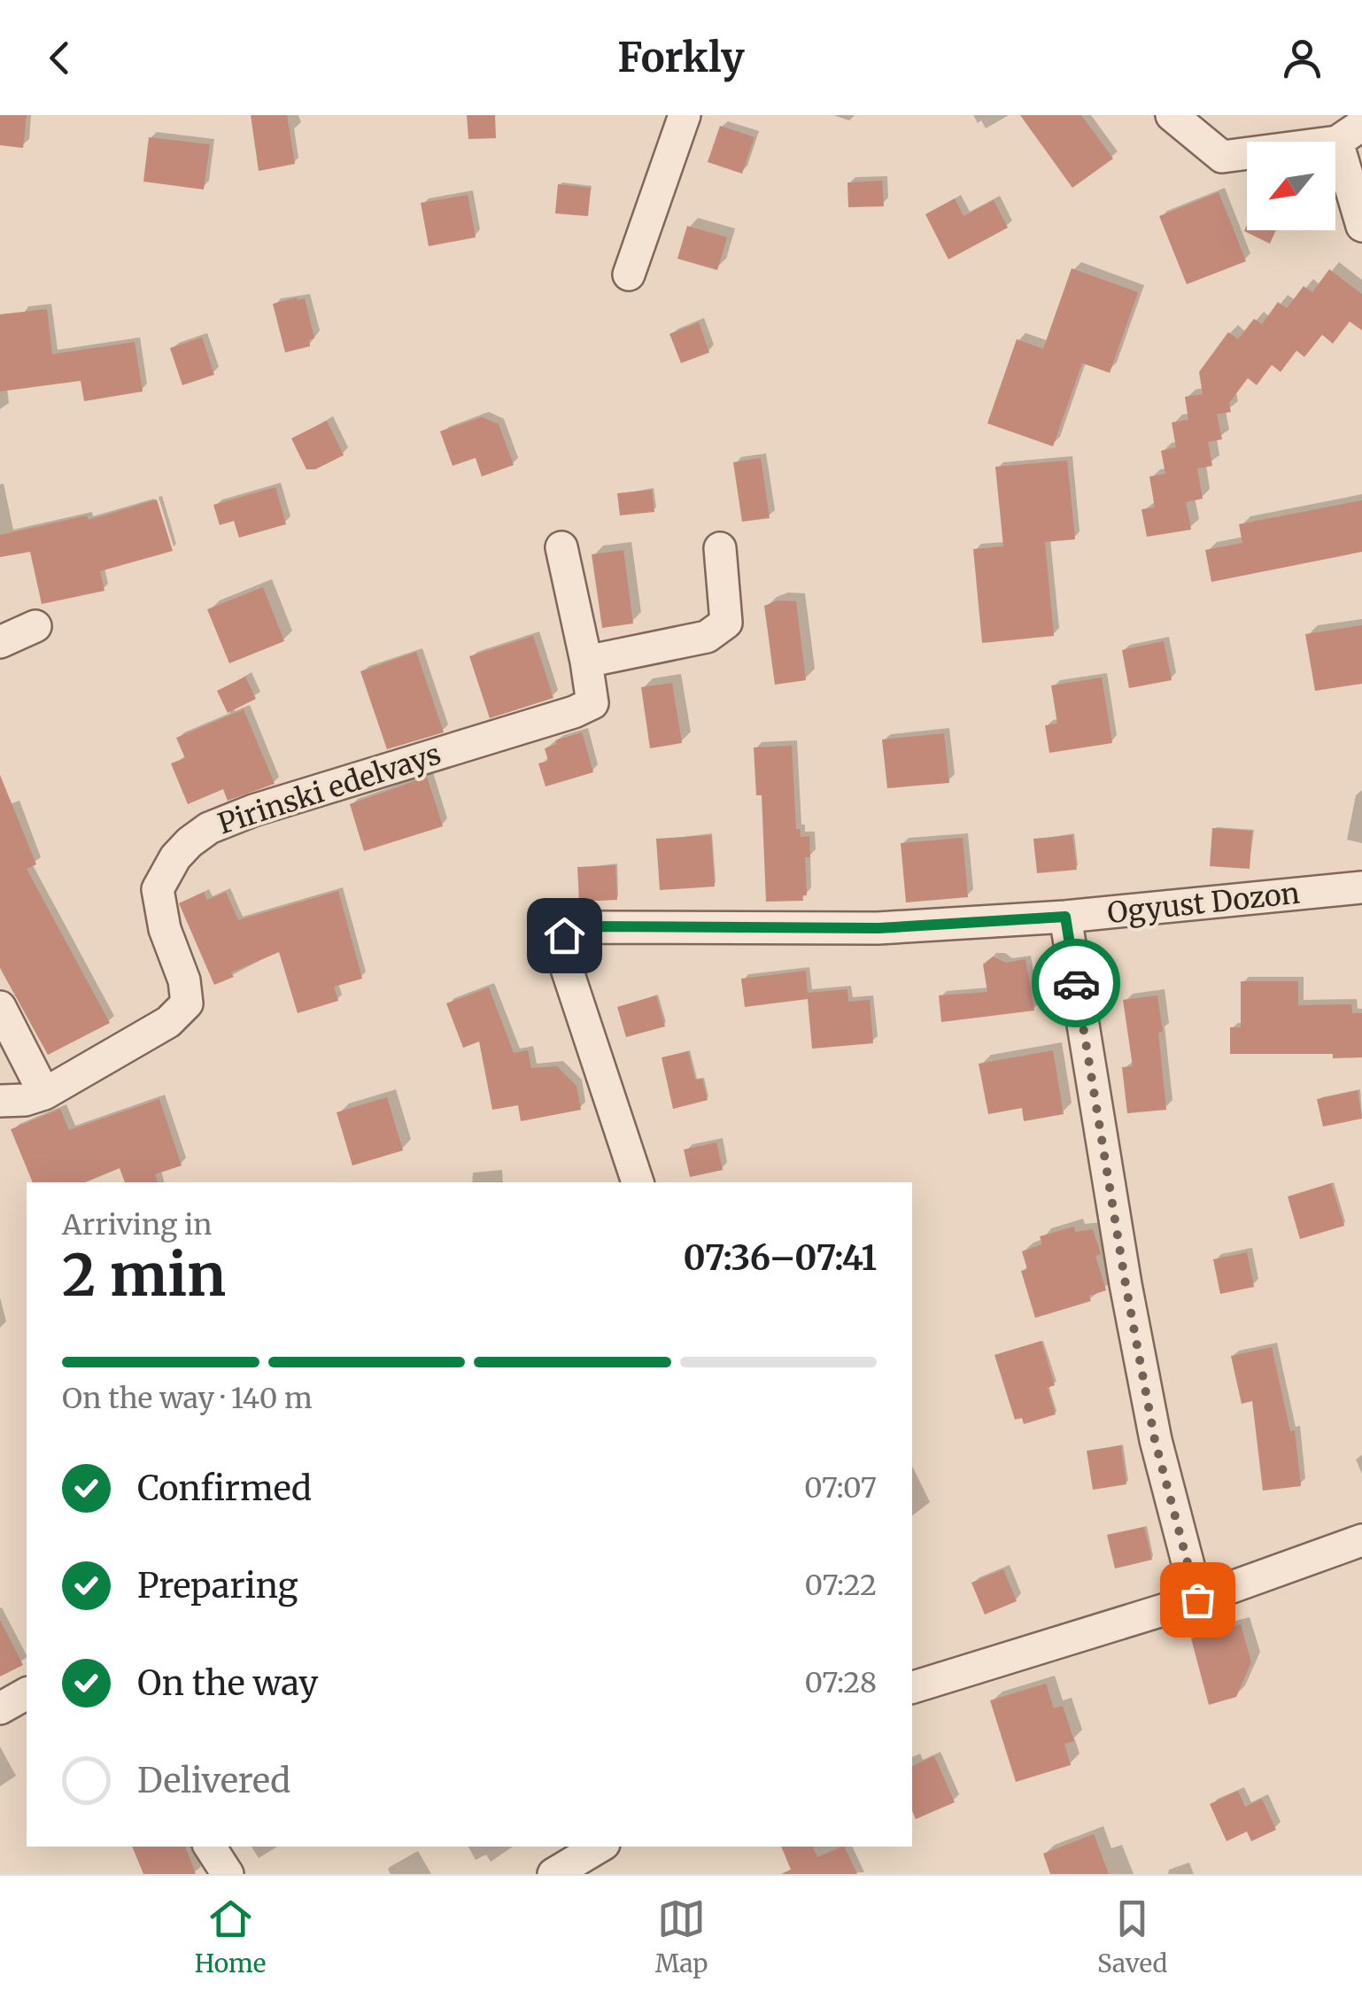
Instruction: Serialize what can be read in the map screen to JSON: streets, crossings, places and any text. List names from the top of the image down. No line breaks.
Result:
{"streets":{"street":["Pirinski edelvays","Ogyust Dozon"]},"north":"bottom left","page":{"header":"Forkly","heading":["2 min","Arriving in","07:36–07:41"],"bar":"On the way · 140 m","list":[["Confirmed","07:07"],["Preparing","07:22"],["On the way","07:28"],"Delivered"],"tabs":["Home","Map","Saved"]}}
